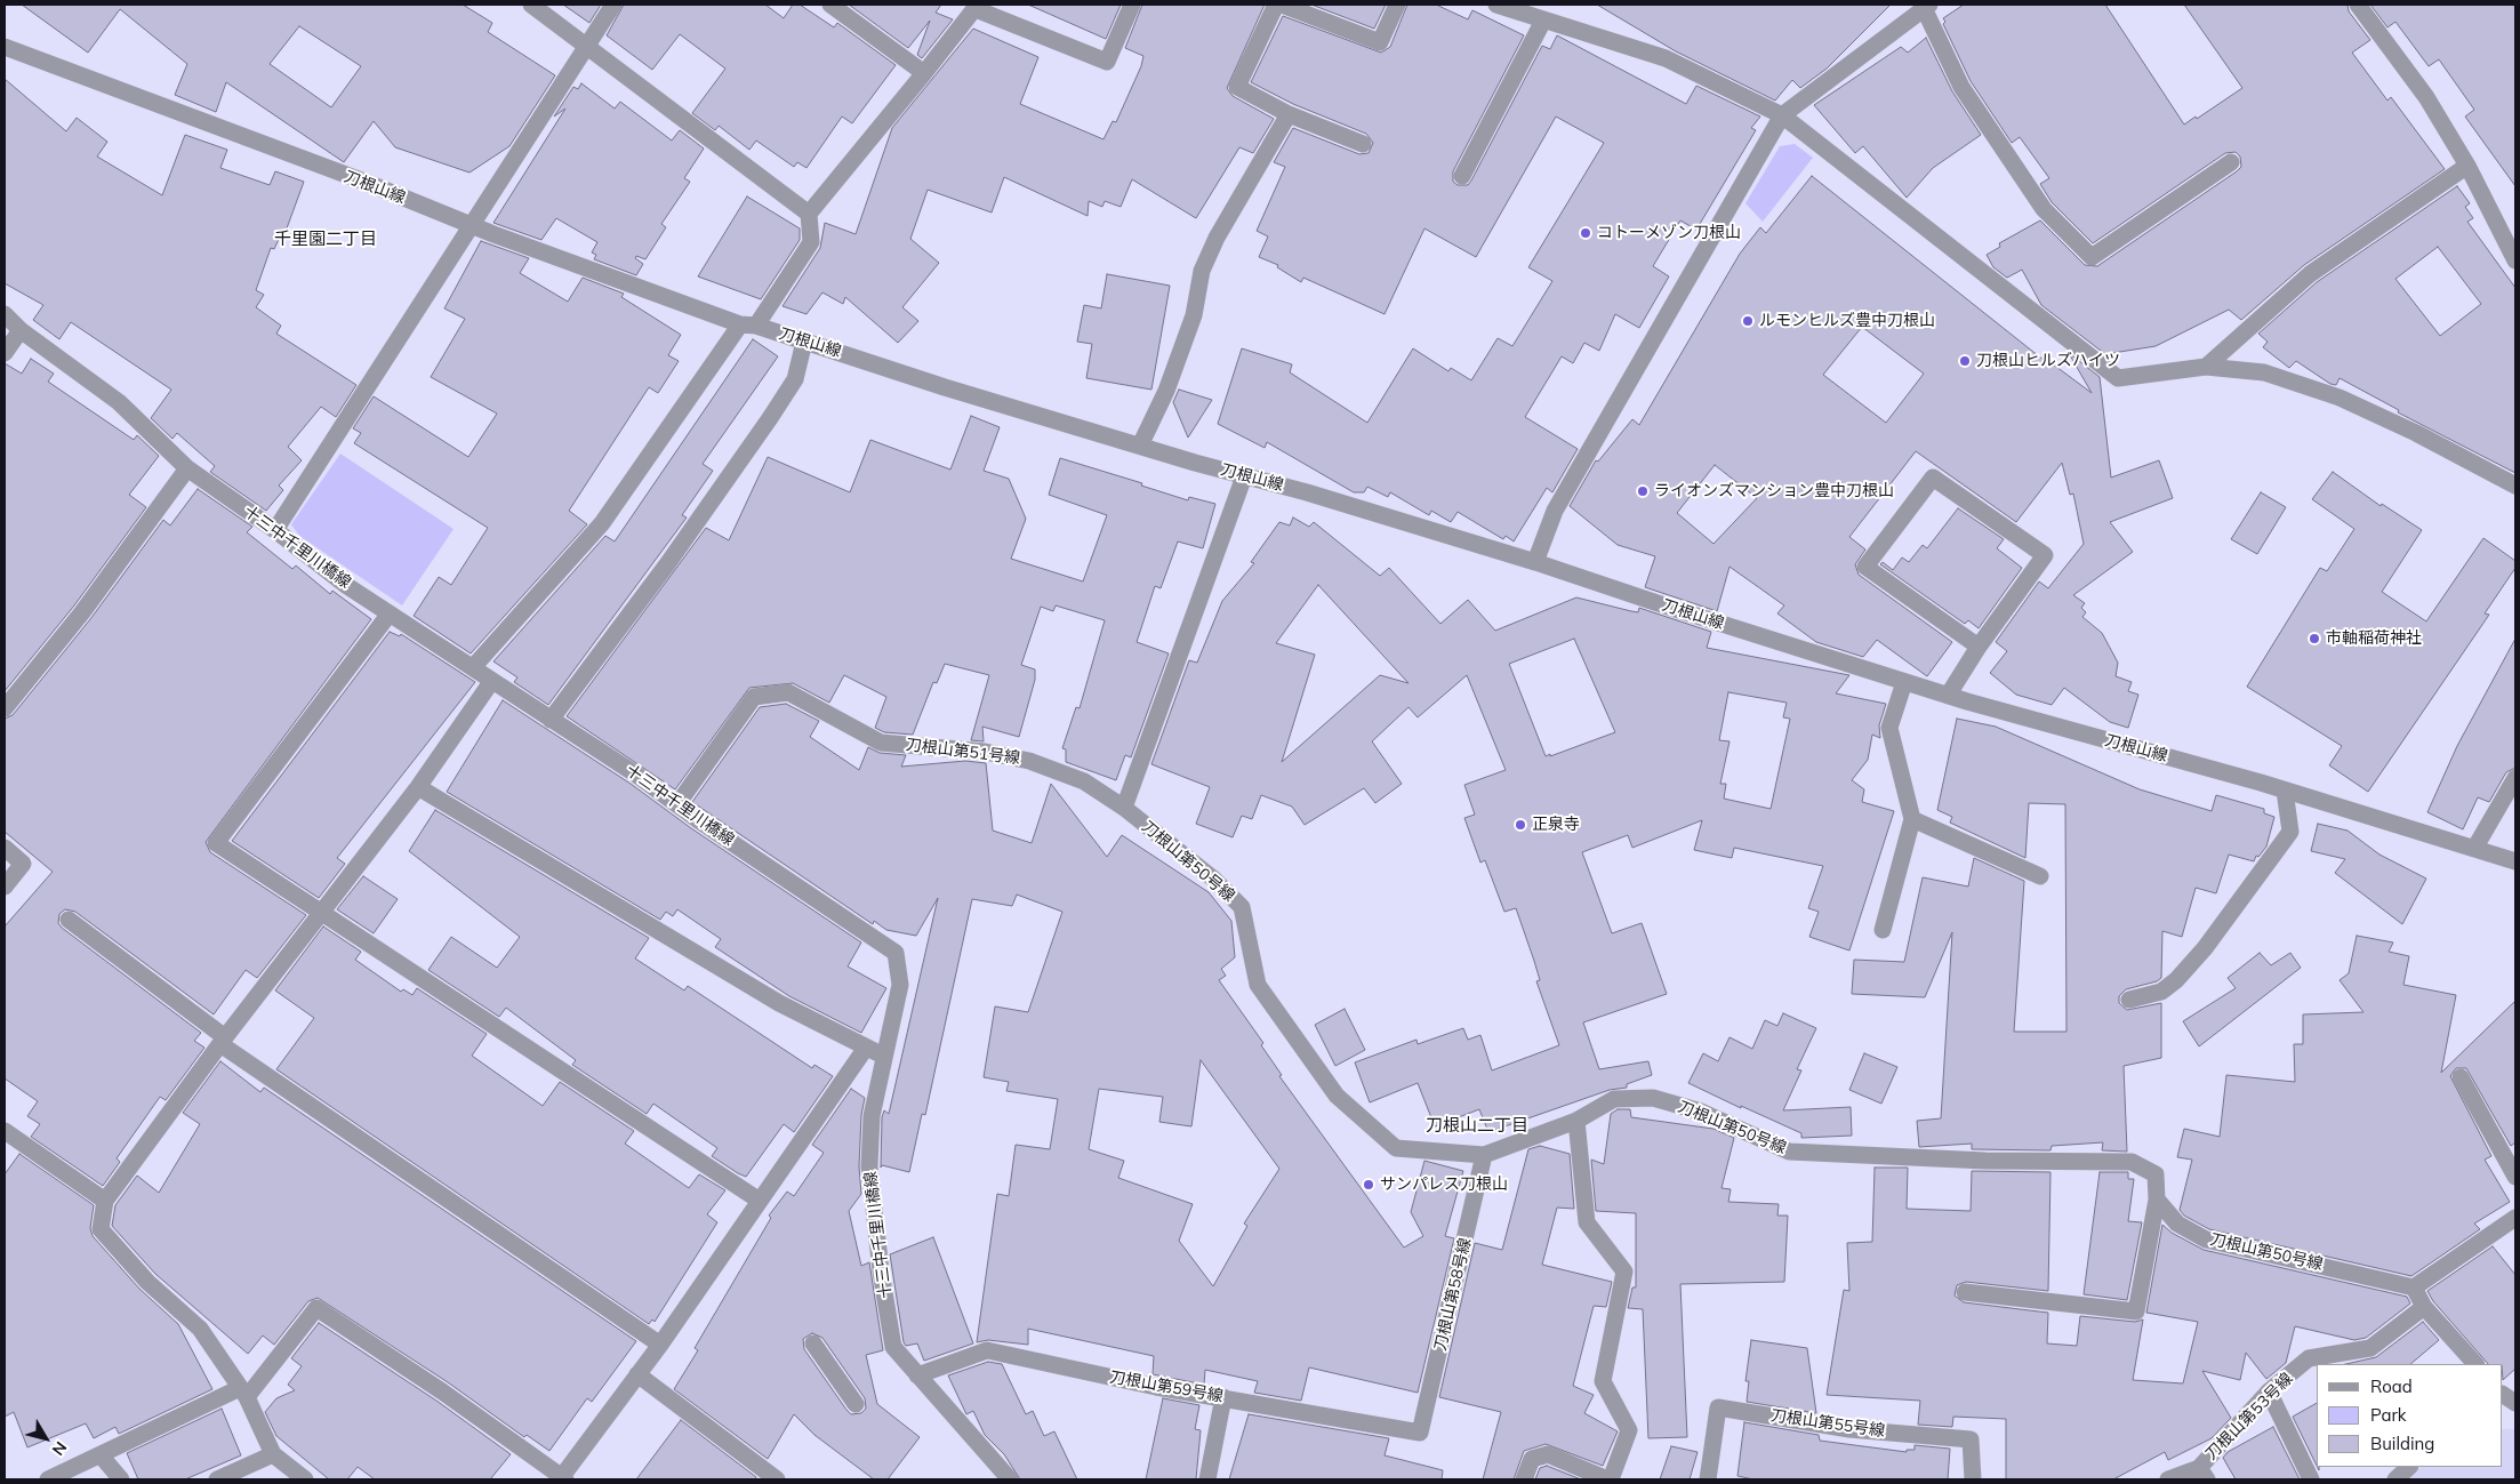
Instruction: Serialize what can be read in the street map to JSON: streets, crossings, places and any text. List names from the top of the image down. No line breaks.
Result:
{"streets":{"street":["刀根山線","十三中千里川橋線","刀根山第51号線","刀根山第50号線","刀根山第58号線","刀根山第59号線","刀根山第53号線","刀根山第55号線"]},"crossings":[["十三中千里川橋線","刀根山第51号線"],["十三中千里川橋線","刀根山第59号線"],["刀根山第51号線","刀根山第50号線"],["刀根山第50号線","刀根山第58号線"],["刀根山第58号線","刀根山第59号線"]],"districts":["千里園二丁目","刀根山二丁目"],"places":["コトーメゾン刀根山","ルモンヒルズ豊中刀根山","刀根山ヒルズハイツ","ライオンズマンション豊中刀根山","市軸稲荷神社","正泉寺","サンパレス刀根山"],"legend":["Road","Park","Building"],"north":"bottom right"}
